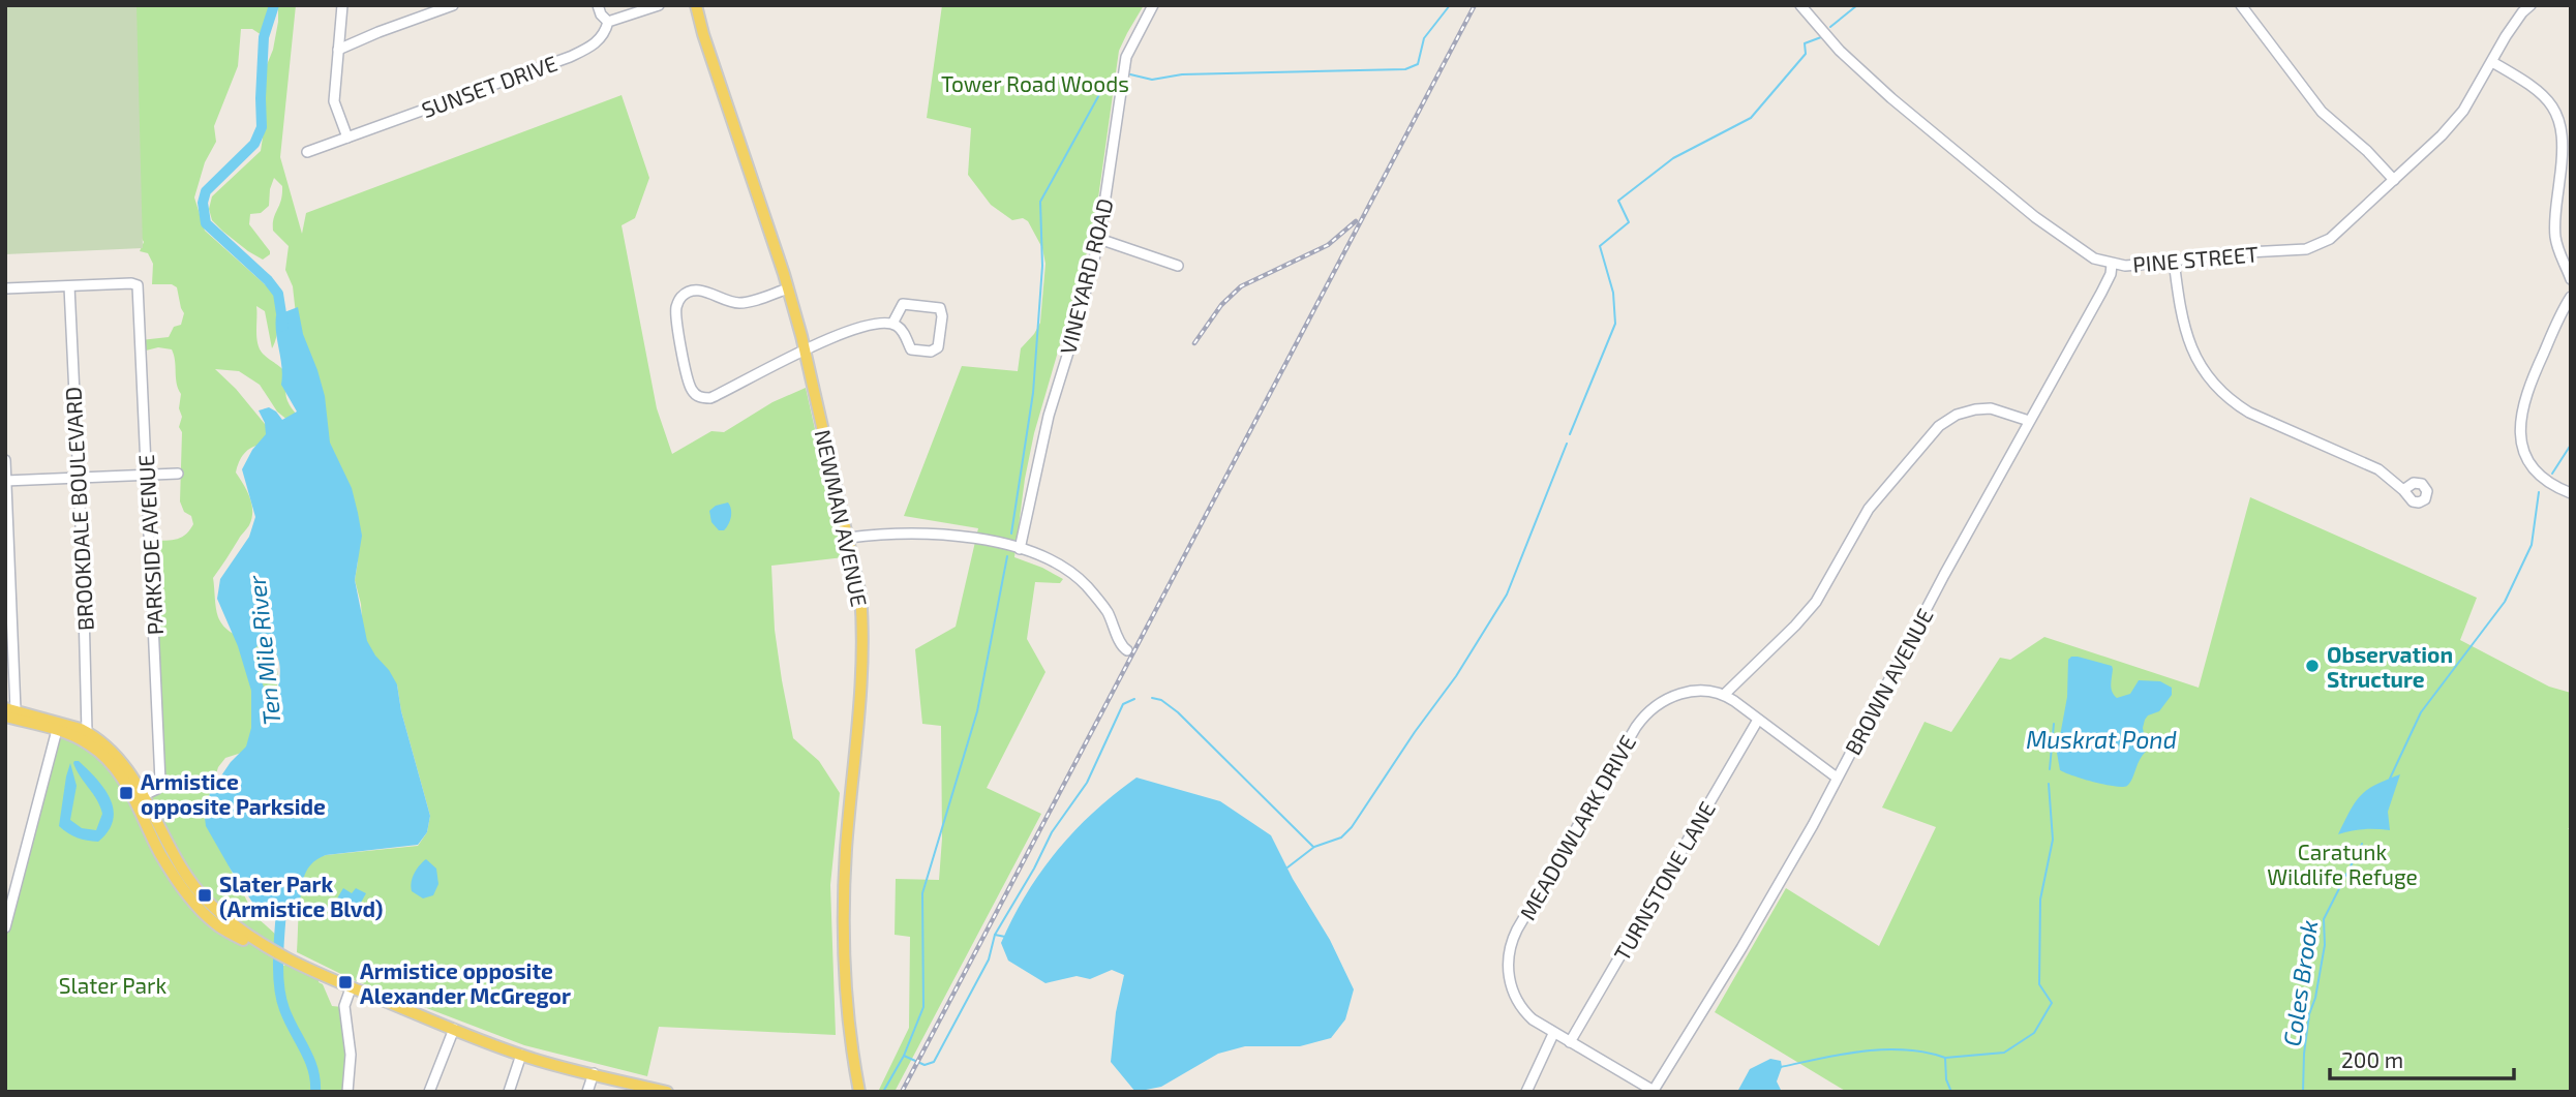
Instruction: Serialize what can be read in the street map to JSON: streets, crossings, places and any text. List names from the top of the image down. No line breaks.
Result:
{"streets":{"main road":["NEWMAN AVENUE"],"street":["SUNSET DRIVE","PINE STREET","VINEYARD ROAD","BROOKDALE BOULEVARD","PARKSIDE AVENUE","BROWN AVENUE","MEADOWLARK DRIVE","TURNSTONE LANE"]},"crossings":[["PINE STREET","BROWN AVENUE"],["BROOKDALE BOULEVARD","PARKSIDE AVENUE"],["BROWN AVENUE","MEADOWLARK DRIVE"],["MEADOWLARK DRIVE","TURNSTONE LANE"]],"water":["Ten Mile River","Muskrat Pond","Coles Brook"],"parks":["Tower Road Woods","Caratunk Wildlife Refuge","Slater Park"],"places":{"other":["Observation Structure"],"transit":["Armistice opposite Parkside","Slater Park (Armistice Blvd)","Armistice opposite Alexander McGregor"]},"scale_bar":"200 m"}
